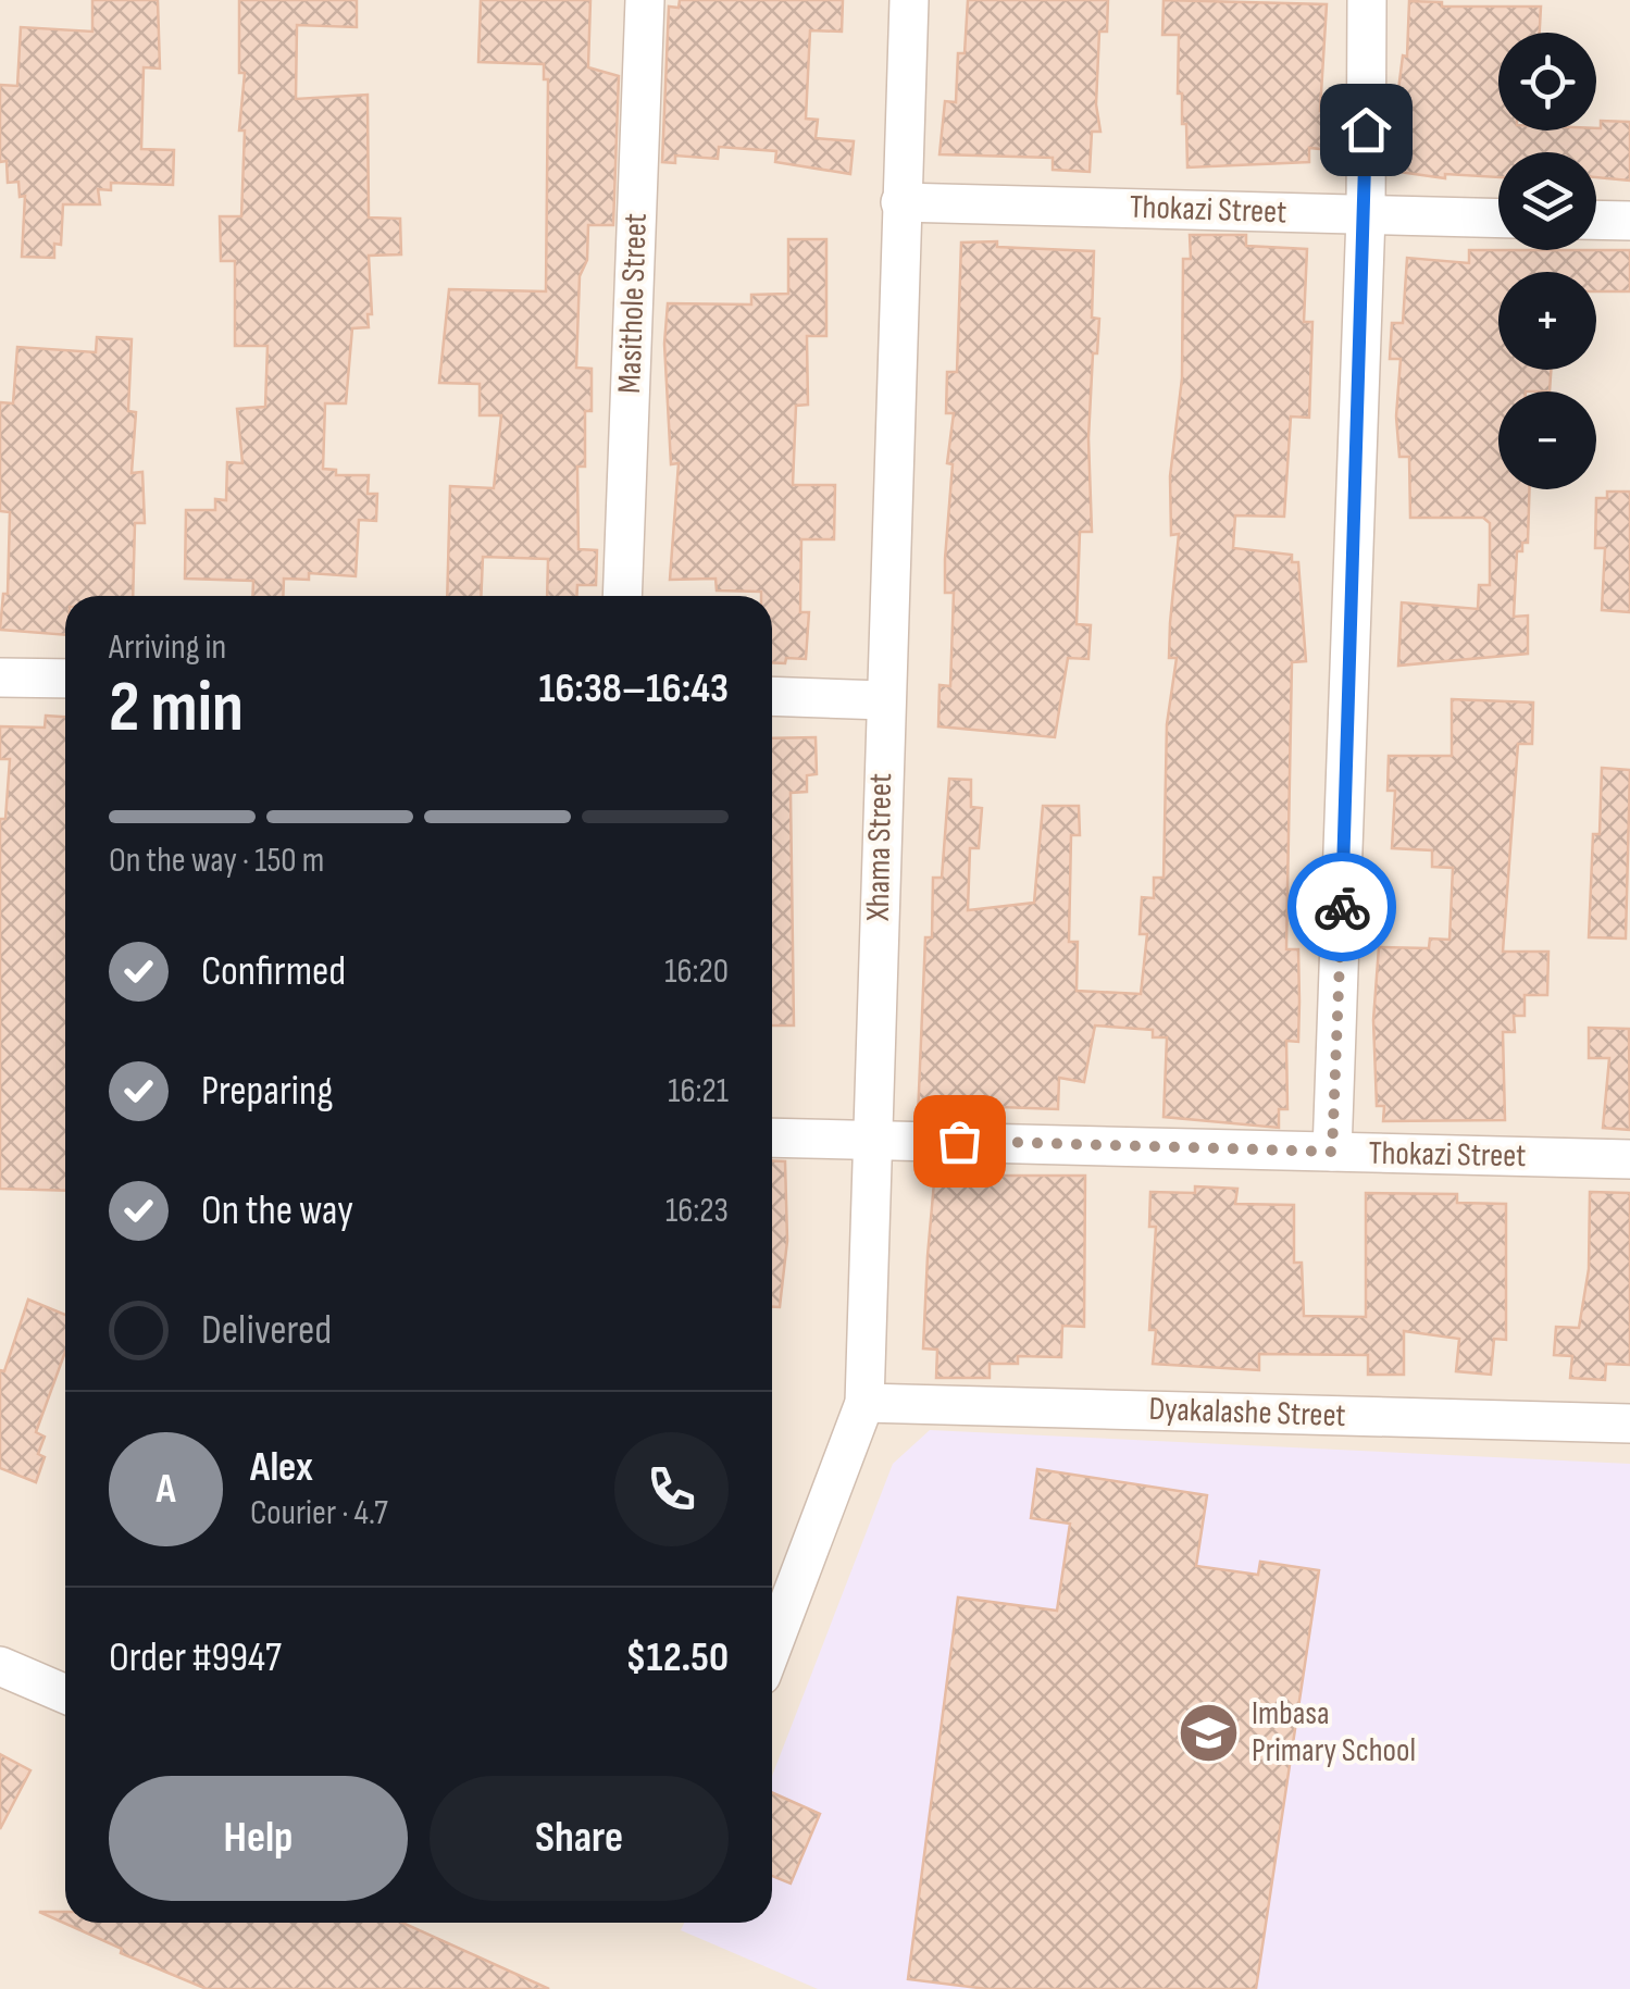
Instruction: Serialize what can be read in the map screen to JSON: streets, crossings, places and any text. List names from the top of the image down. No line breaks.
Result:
{"streets":{"street":["Thokazi Street","Masithole Street","Xhama Street","Dyakalashe Street"]},"crossings":[["Thokazi Street","Xhama Street"],["Xhama Street","Dyakalashe Street"]],"places":{"school or university":["Imbasa Primary School"]},"page":{"map_buttons":["+","−"],"heading":["2 min","Arriving in","16:38–16:43"],"panel":["Alex","Courier · 4.7","Order #9947","$12.50"],"bar":"On the way · 150 m","list":[["Confirmed","16:20"],["Preparing","16:21"],["On the way","16:23"],"Delivered"],"round":"A","buttons":["Help","Share"]}}
